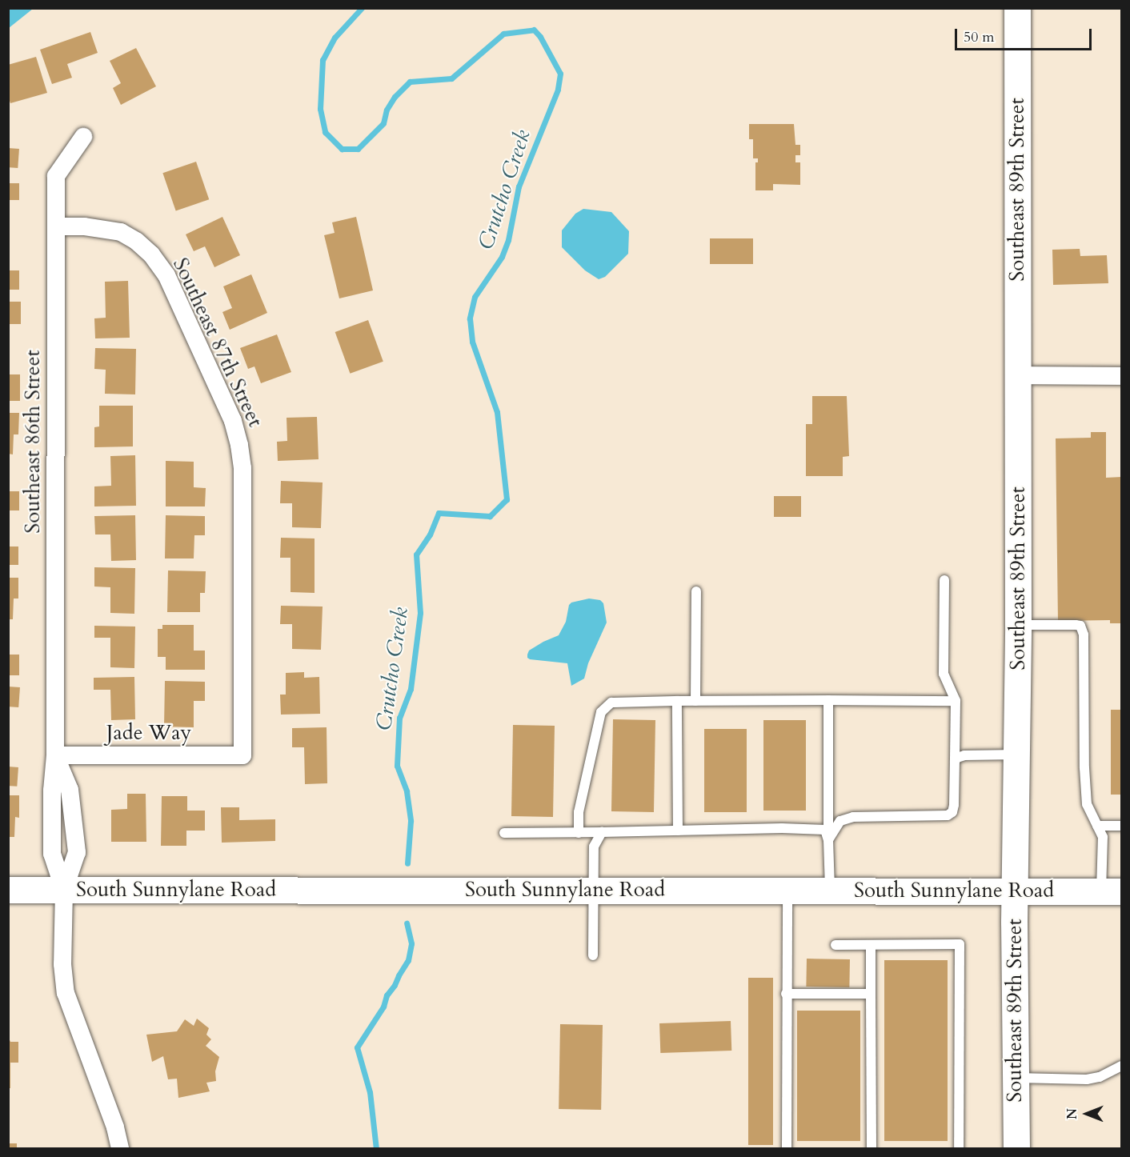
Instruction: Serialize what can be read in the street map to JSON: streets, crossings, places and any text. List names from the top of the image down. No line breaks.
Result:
{"streets":{"street":["Southeast 89th Street","Southeast 87th Street","Southeast 86th Street","Jade Way","South Sunnylane Road"]},"crossings":[["Southeast 89th Street","South Sunnylane Road"],["Southeast 87th Street","Southeast 86th Street"],["Southeast 87th Street","Jade Way"],["Southeast 86th Street","Jade Way"],["Southeast 86th Street","South Sunnylane Road"]],"water":["Crutcho Creek"],"scale_bar":"50 m","north":"left"}
